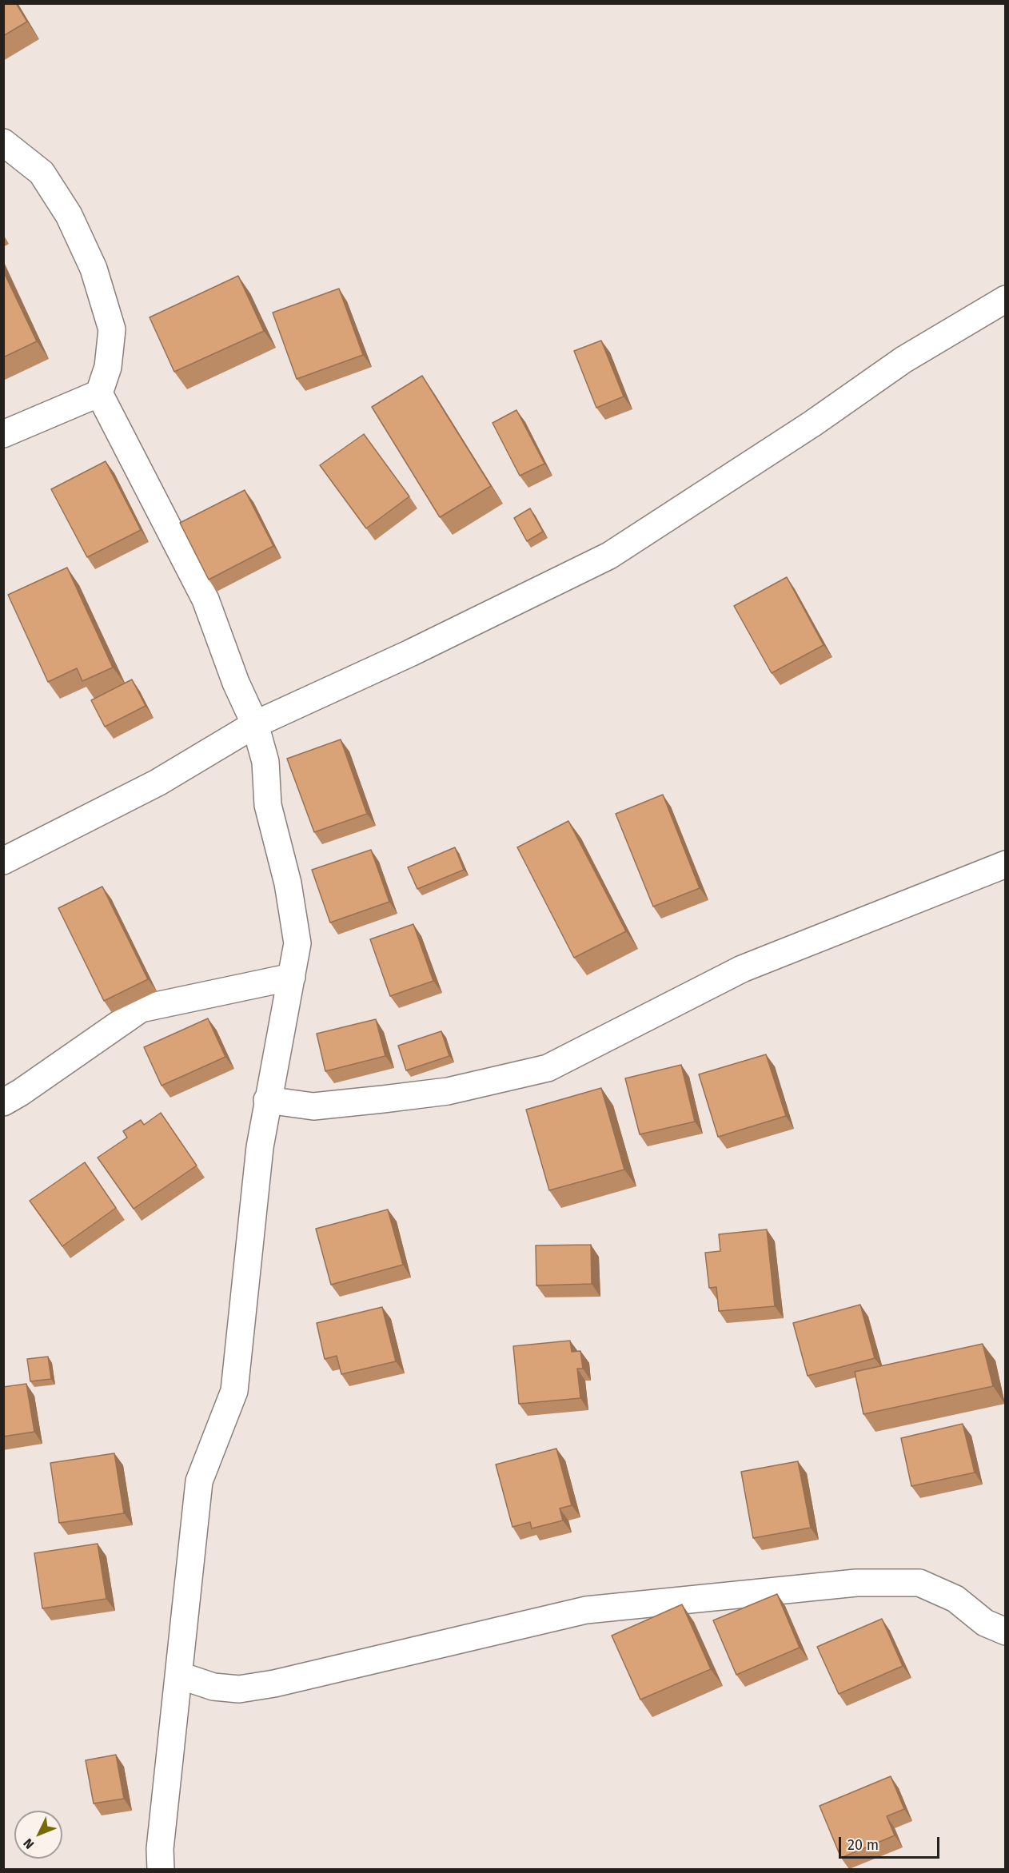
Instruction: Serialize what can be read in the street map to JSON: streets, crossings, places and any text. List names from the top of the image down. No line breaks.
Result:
{"scale_bar":"20 m","north":"bottom left"}
